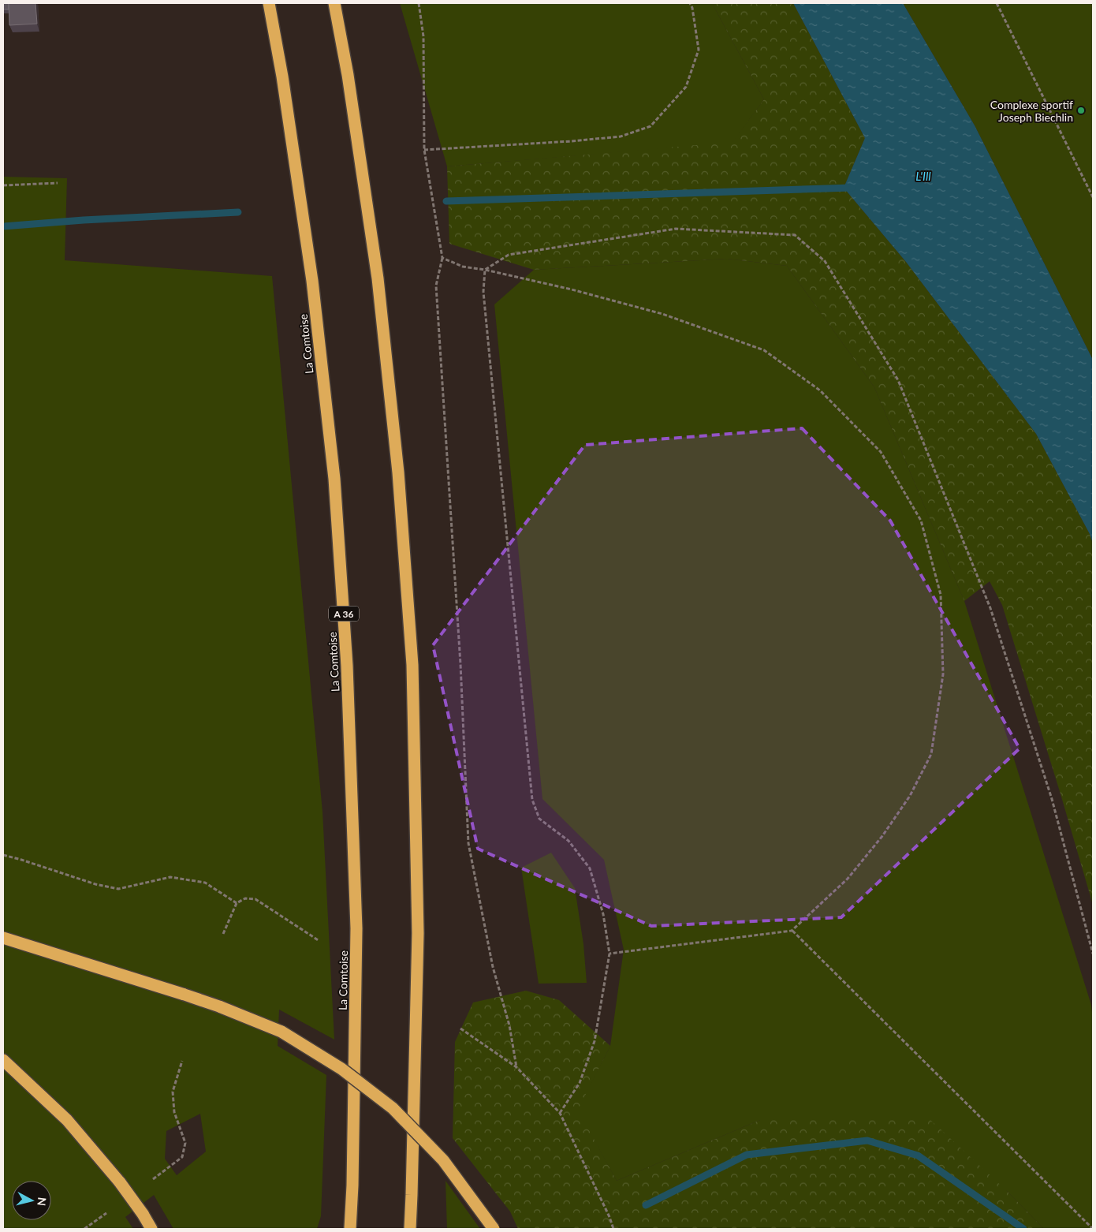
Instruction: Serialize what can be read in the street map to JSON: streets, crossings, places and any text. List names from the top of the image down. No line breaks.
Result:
{"streets":{"highway":["La Comtoise","A 36"]},"water":["L'Ill"],"places":["Complexe sportif Joseph Biechlin"],"north":"right"}
